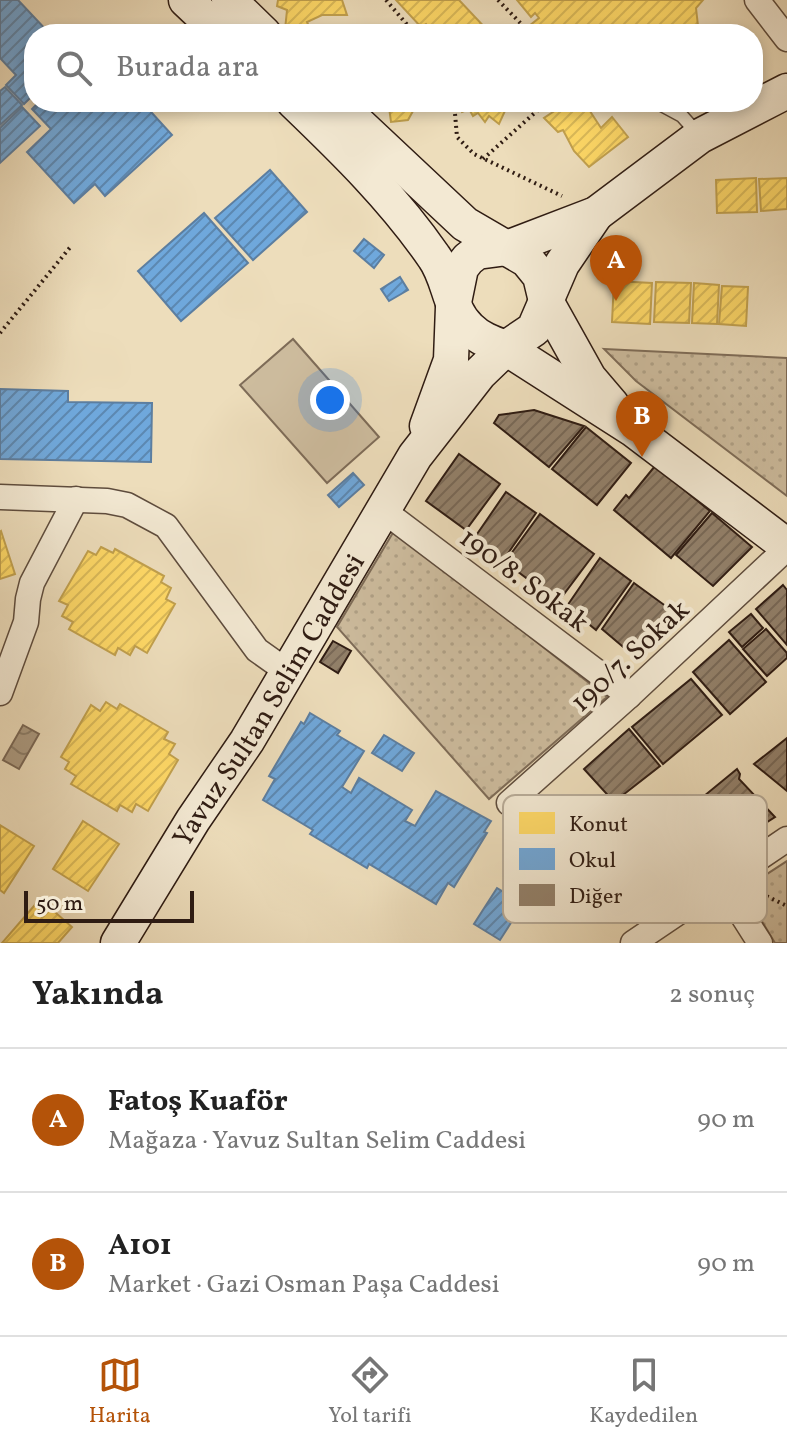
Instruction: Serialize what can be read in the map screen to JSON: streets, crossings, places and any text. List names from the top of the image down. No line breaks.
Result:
{"streets":{"main road":["Yavuz Sultan Selim Caddesi"],"street":["190/8. Sokak","190/7. Sokak"]},"crossings":[["190/8. Sokak","190/7. Sokak"],["190/8. Sokak","Yavuz Sultan Selim Caddesi"]],"legend":["Konut","Okul","Diğer"],"scale_bar":"50 m","page":{"search":"Burada ara","pins":["A","B"],"scale":"50 m","heading":["Yakında","2 sonuç"],"list":[{"mark":"A","name":"Fatoş Kuaför","note":"Mağaza · Yavuz Sultan Selim Caddesi","value":"90 m"},{"mark":"B","name":"A101","note":"Market · Gazi Osman Paşa Caddesi","value":"90 m"}],"nav":["Harita","Yol tarifi","Kaydedilen"]}}
